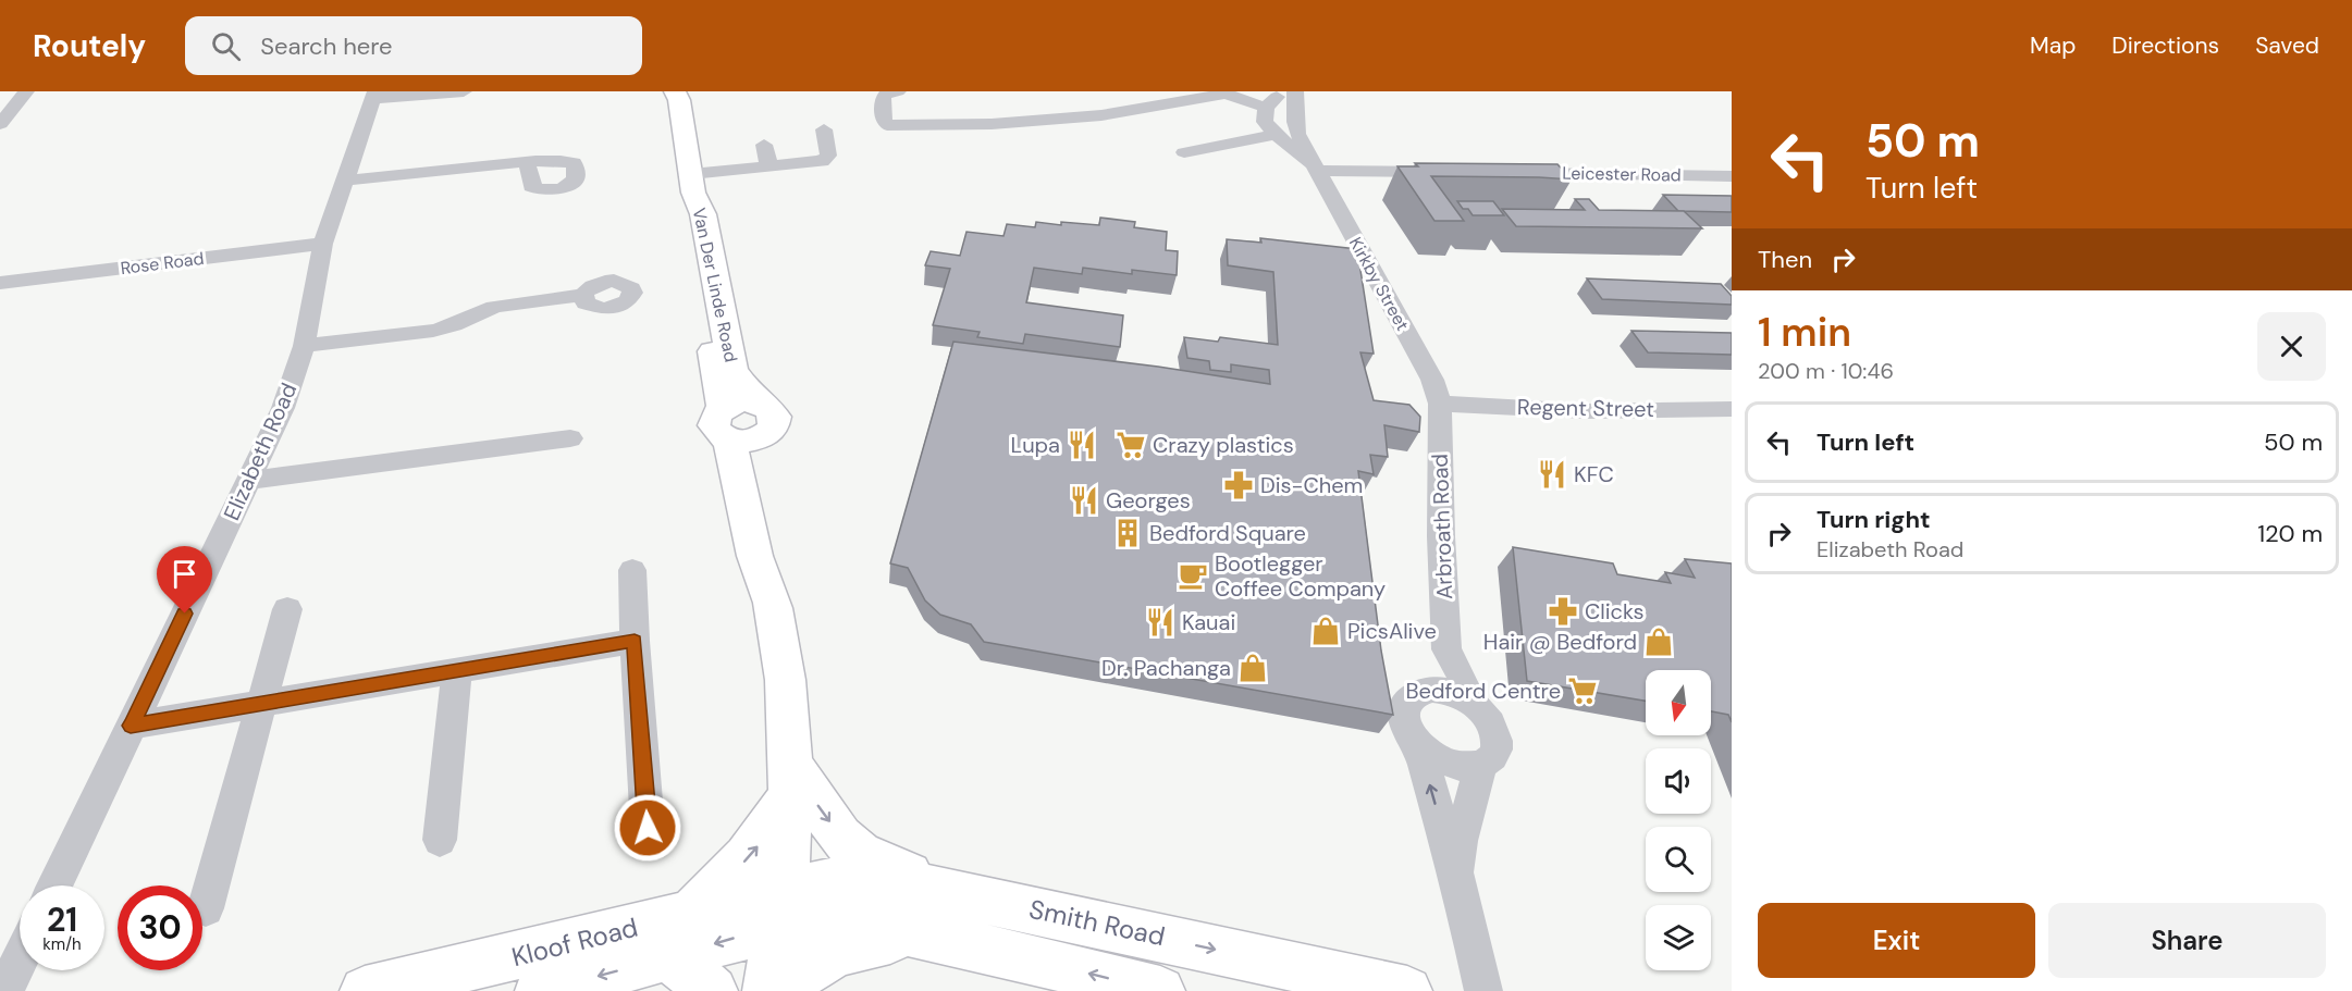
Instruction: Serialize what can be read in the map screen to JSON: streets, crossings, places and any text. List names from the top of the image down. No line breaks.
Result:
{"streets":{"main road":["Van Der Linde Road","Smith Road","Kloof Road"],"street":["Leicester Road","Rose Road","Kirkby Street","Regent Street","Elizabeth Road","Arbroath Road"]},"crossings":[["Rose Road","Elizabeth Road"],["Kirkby Street","Regent Street"],["Kirkby Street","Arbroath Road"],["Van Der Linde Road","Smith Road"],["Van Der Linde Road","Kloof Road"],["Regent Street","Arbroath Road"],["Smith Road","Kloof Road"]],"places":{"restaurant":["Lupa","KFC","Georges","Kauai"],"supermarket":["Crazy plastics","Bedford Centre"],"pharmacy":["Dis-Chem","Clicks"],"building":["Bedford Square"],"cafe":["Bootlegger Coffee Company"],"shop":["PicsAlive","Hair @ Bedford","Dr. Pachanga"]},"north":"bottom","page":{"header":"Routely","search":"Search here","nav":["Map","Directions","Saved"],"turn":["50 m","Turn left"],"then":"Then","heading":["1 min","200 m · 10:46"],"list":[{"name":"Turn left","value":"50 m"},{"name":"Turn right","note":"Elizabeth Road","value":"120 m"}],"speed":"21 km/h","limit":"30","buttons":["Exit","Share"]}}
